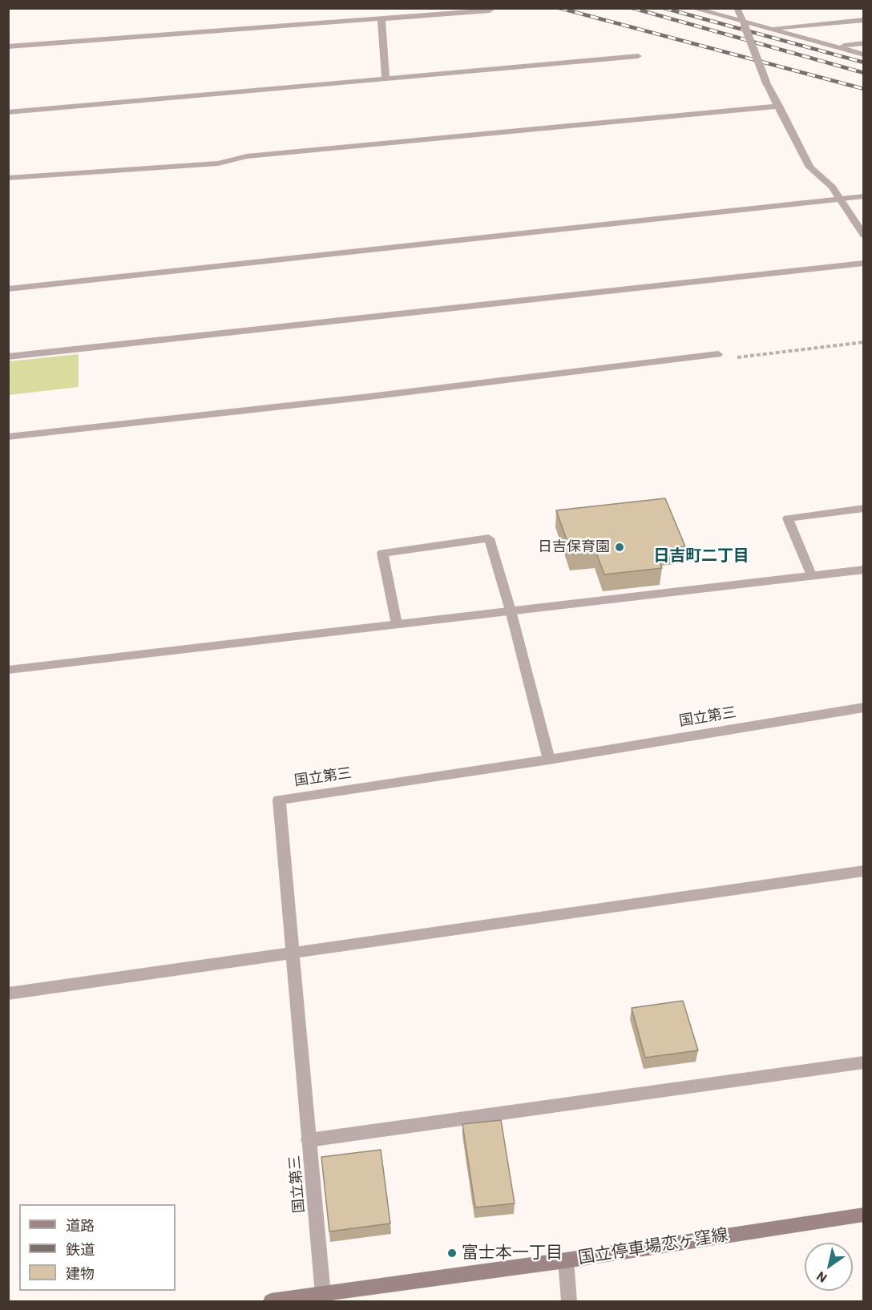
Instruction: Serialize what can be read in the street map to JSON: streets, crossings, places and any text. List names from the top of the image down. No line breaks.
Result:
{"streets":{"main road":["国立停車場恋ヶ窪線"],"street":["国立第三"]},"crossings":[["国立第三","国立停車場恋ヶ窪線"]],"districts":["日吉町二丁目"],"places":["日吉保育園","富士本一丁目"],"legend":["道路","鉄道","建物"],"north":"bottom left"}
